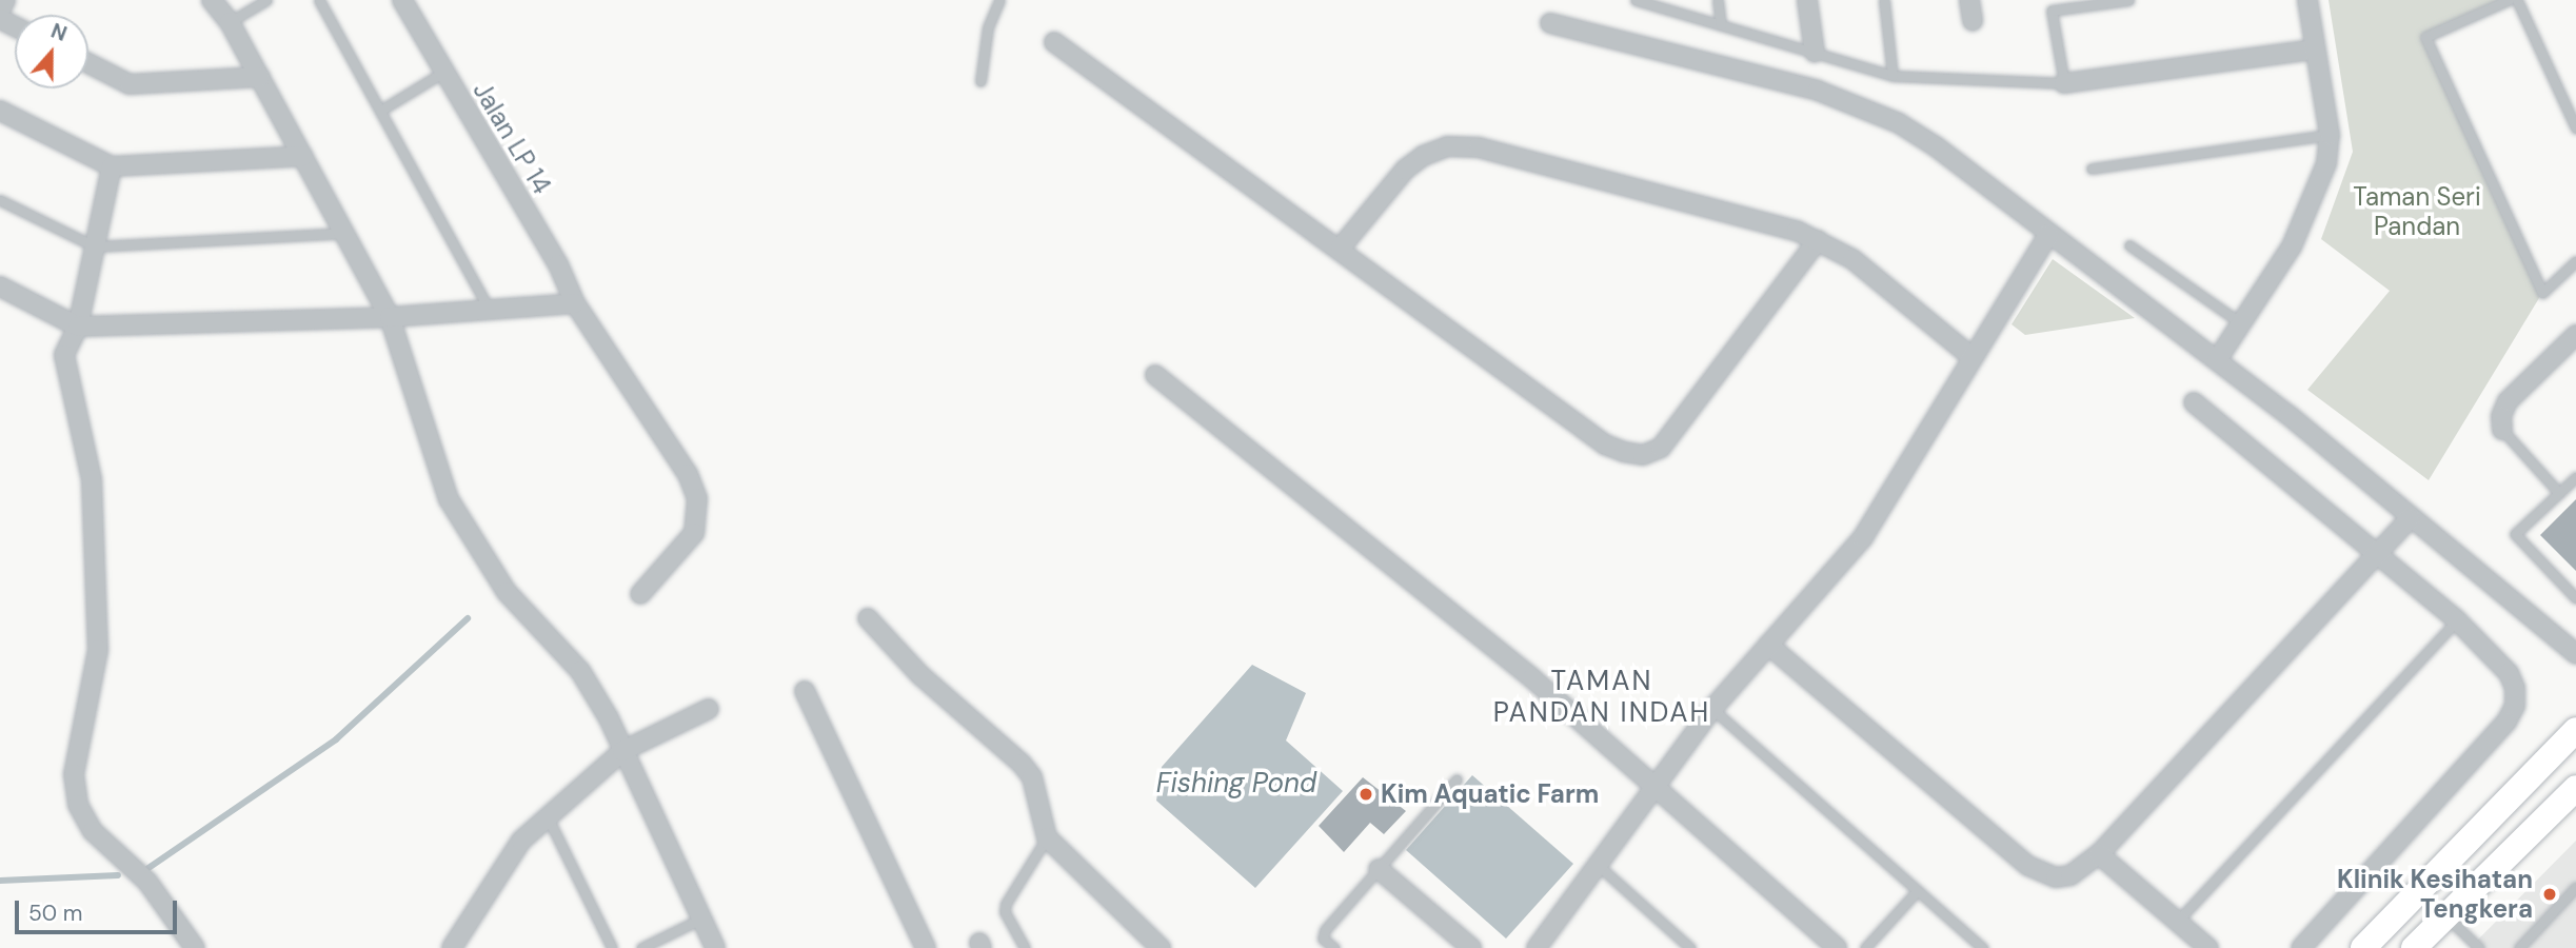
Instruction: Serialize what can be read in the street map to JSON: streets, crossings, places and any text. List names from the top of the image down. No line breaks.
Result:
{"streets":{"street":["Jalan LP 14"]},"districts":["TAMAN PANDAN INDAH"],"water":["Fishing Pond"],"parks":["Taman Seri Pandan"],"places":["Kim Aquatic Farm","Klinik Kesihatan Tengkera"],"scale_bar":"50 m","north":"top"}
